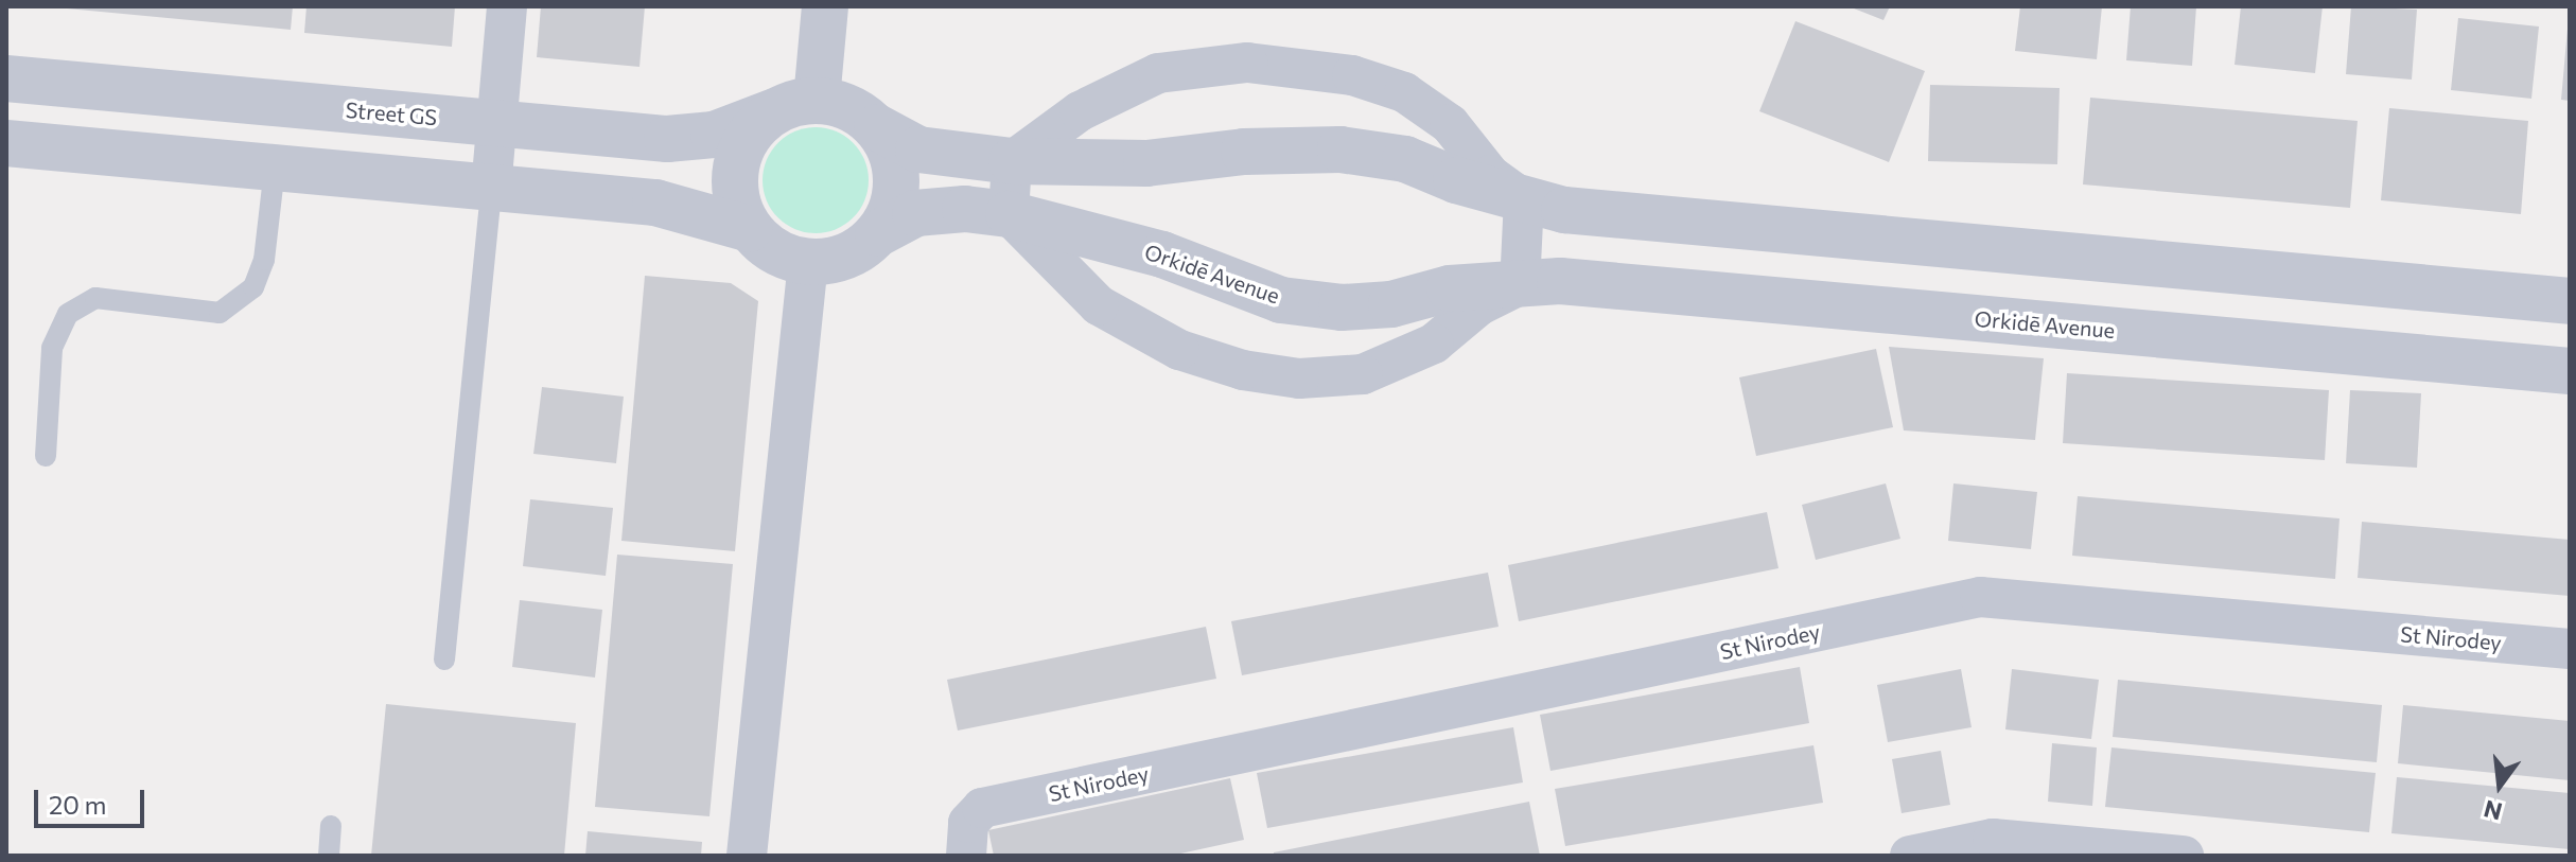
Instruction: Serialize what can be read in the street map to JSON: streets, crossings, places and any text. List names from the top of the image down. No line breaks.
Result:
{"streets":{"street":["Street GS","Orkidē Avenue","St Nirodey"]},"crossings":[["Street GS","Orkidē Avenue"]],"scale_bar":"20 m","north":"bottom"}
